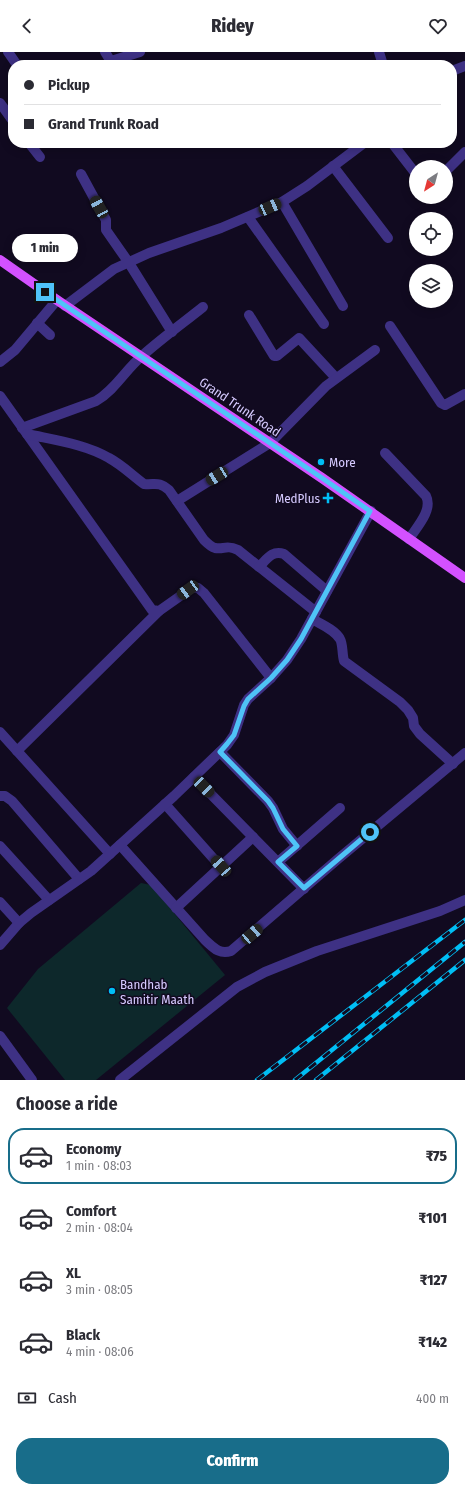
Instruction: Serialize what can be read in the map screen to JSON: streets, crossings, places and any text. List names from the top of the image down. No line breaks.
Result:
{"streets":{"main road":["Grand Trunk Road"]},"places":{"other":["More","Bandhab Samitir Maath"],"health":["MedPlus"]},"north":"bottom left","page":{"header":"Ridey","banner":["Pickup","Grand Trunk Road"],"bubble":"1 min","heading":"Choose a ride","list":[{"name":"Economy","note":"1 min · 08:03","value":"₹75"},{"name":"Comfort","note":"2 min · 08:04","value":"₹101"},{"name":"XL","note":"3 min · 08:05","value":"₹127"},{"name":"Black","note":"4 min · 08:06","value":"₹142"}],"pay":["Cash","400 m"],"buttons":"Confirm"}}
